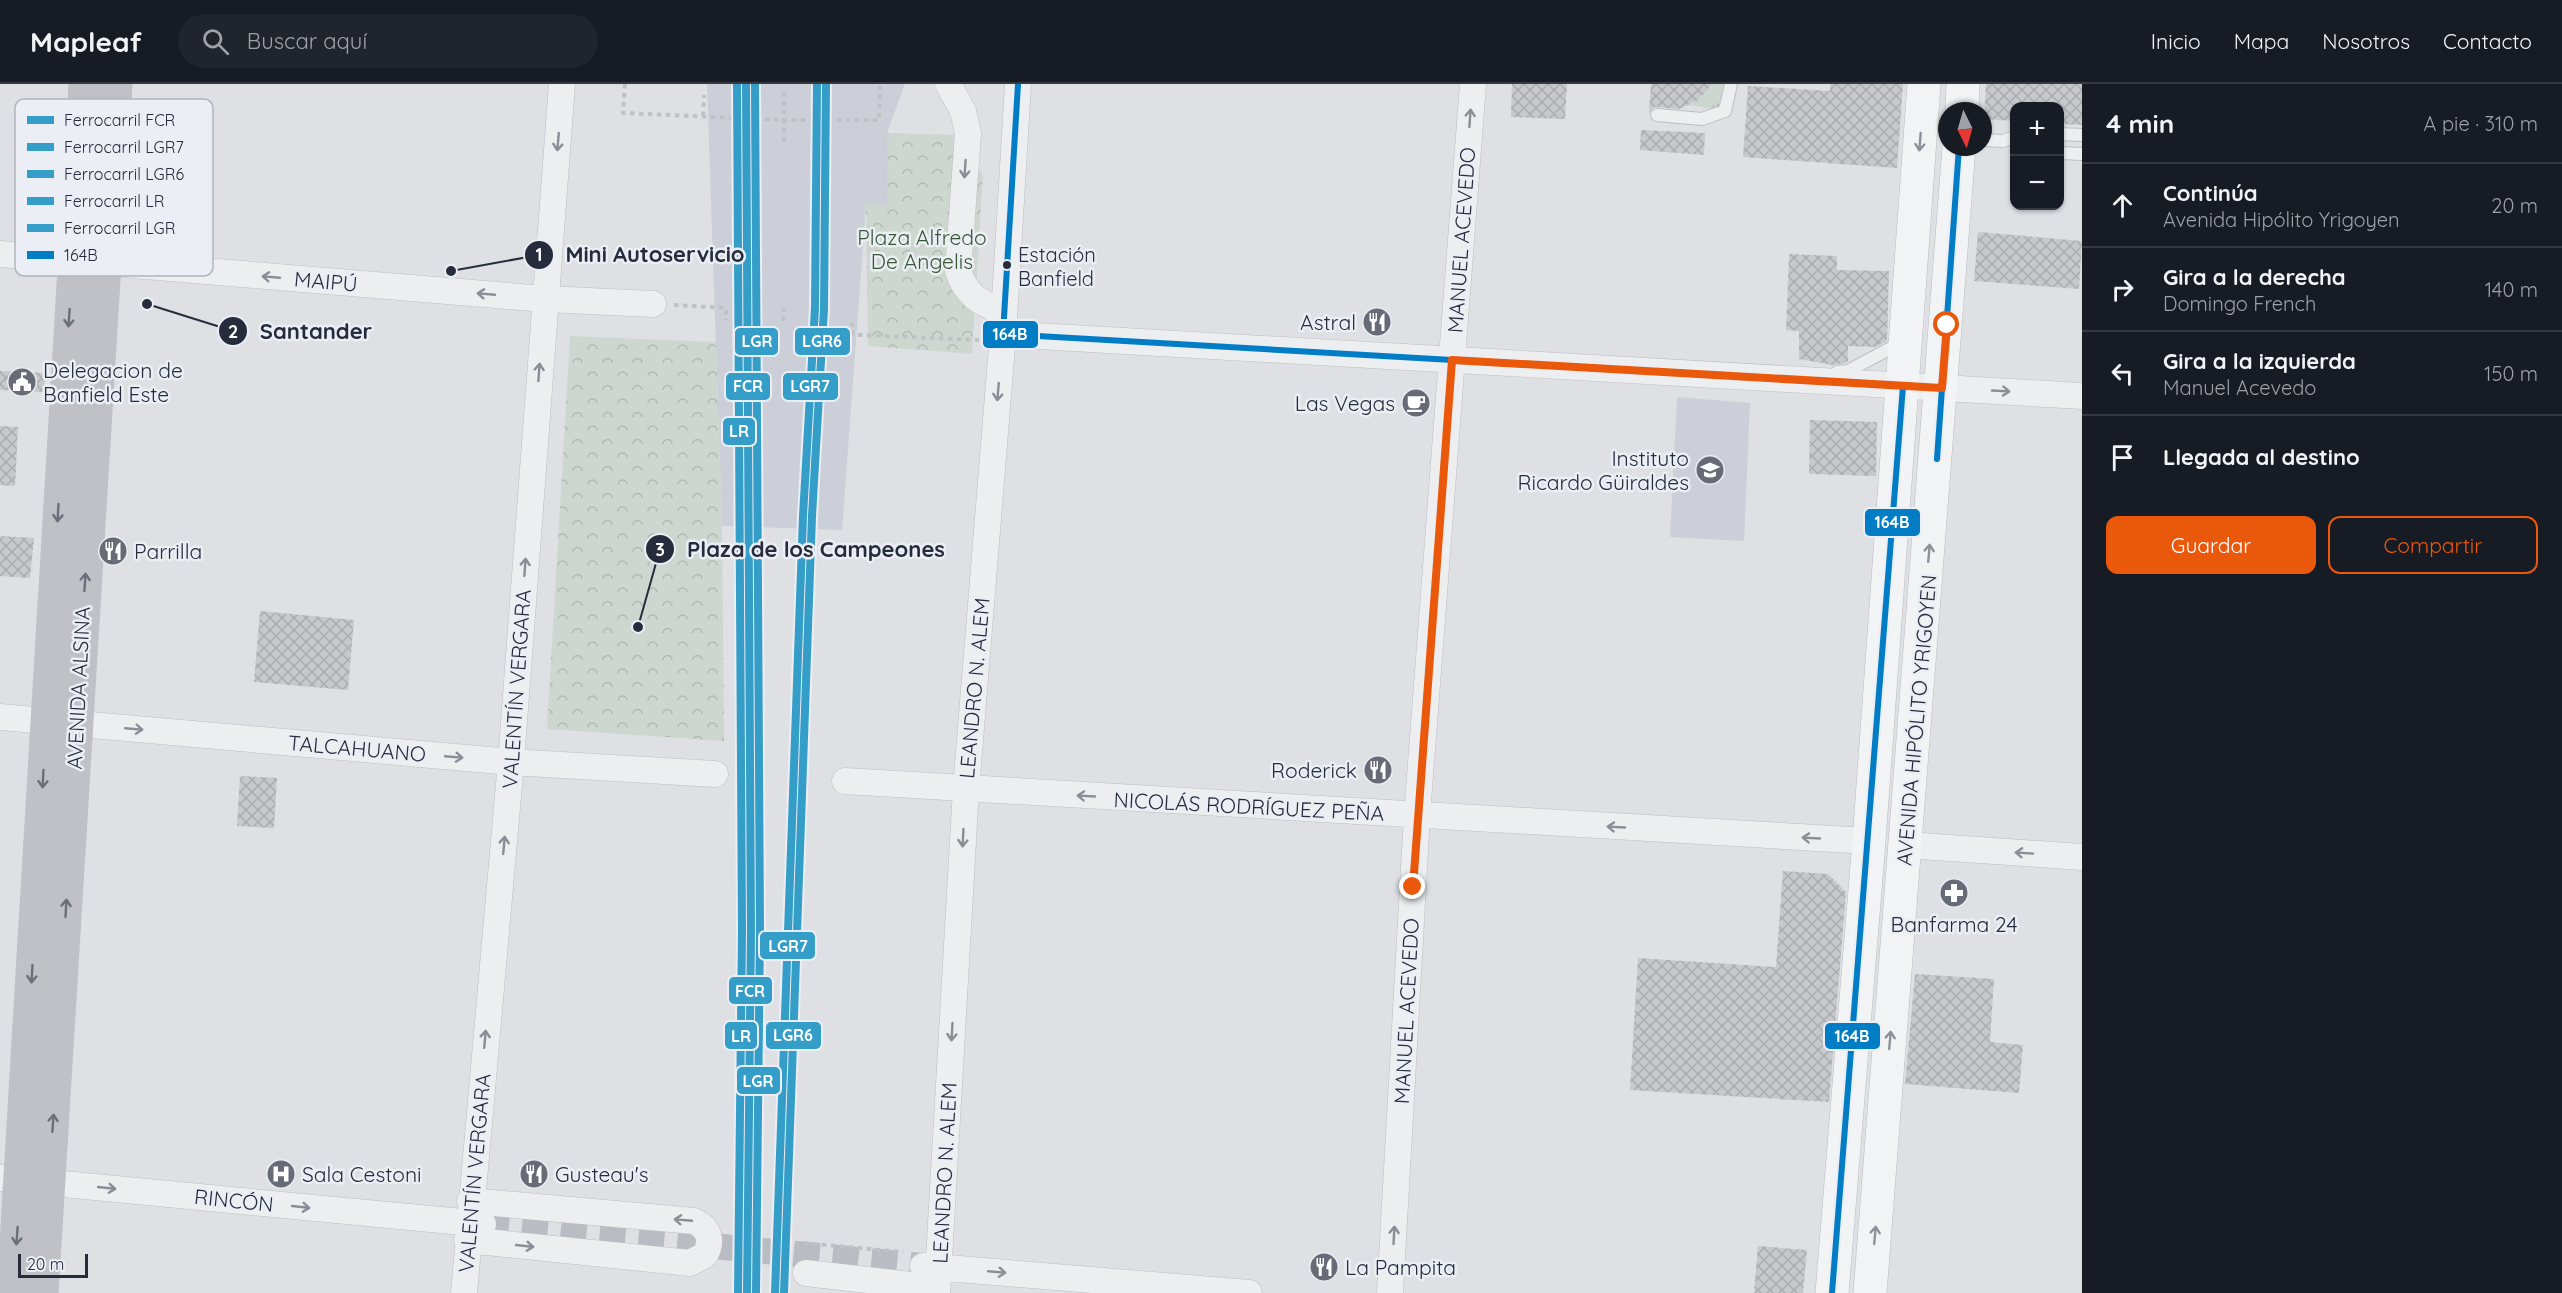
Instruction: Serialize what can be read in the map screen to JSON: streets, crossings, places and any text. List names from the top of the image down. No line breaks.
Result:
{"streets":{"main road":["AVENIDA ALSINA","AVENIDA HIPÓLITO YRIGOYEN"],"street":["MANUEL ACEVEDO","MAIPÚ","LEANDRO N. ALEM","VALENTÍN VERGARA","TALCAHUANO","NICOLÁS RODRÍGUEZ PEÑA","RINCÓN"]},"crossings":[["MANUEL ACEVEDO","NICOLÁS RODRÍGUEZ PEÑA"],["MAIPÚ","VALENTÍN VERGARA"],["AVENIDA ALSINA","TALCAHUANO"],["AVENIDA ALSINA","RINCÓN"],["LEANDRO N. ALEM","NICOLÁS RODRÍGUEZ PEÑA"],["VALENTÍN VERGARA","TALCAHUANO"],["VALENTÍN VERGARA","RINCÓN"],["AVENIDA HIPÓLITO YRIGOYEN","NICOLÁS RODRÍGUEZ PEÑA"]],"one_way":["MANUEL ACEVEDO","MAIPÚ","LEANDRO N. ALEM","TALCAHUANO","NICOLÁS RODRÍGUEZ PEÑA","RINCÓN"],"parks":["Plaza Alfredo De Angelis"],"places":{"other":["Estación Banfield","Mini Autoservicio","Santander","Plaza de los Campeones"],"restaurant":["Astral","Parrilla","Roderick","Gusteau's","La Pampita"],"public building":["Delegacion de Banfield Este"],"cafe":["Las Vegas"],"school or university":["Instituto Ricardo Güiraldes"],"pharmacy":["Banfarma 24"],"hospital":["Sala Cestoni"]},"lines":["rail line FCR","rail line LGR7","rail line LGR6","rail line LR","rail line LGR","transit line 164B"],"legend":["Ferrocarril FCR","Ferrocarril LGR7","Ferrocarril LGR6","Ferrocarril LR","Ferrocarril LGR","164B"],"scale_bar":"20 m","north":"bottom","page":{"header":"Mapleaf","search":"Buscar aquí","nav":["Inicio","Mapa","Nosotros","Contacto"],"heading":["4 min","A pie · 310 m"],"map_buttons":["+","−"],"list":[["Continúa","Avenida Hipólito Yrigoyen","20 m"],["Gira a la derecha","Domingo French","140 m"],["Gira a la izquierda","Manuel Acevedo","150 m"],"Llegada al destino"],"buttons":["Guardar","Compartir"],"scale":"20 m"}}
